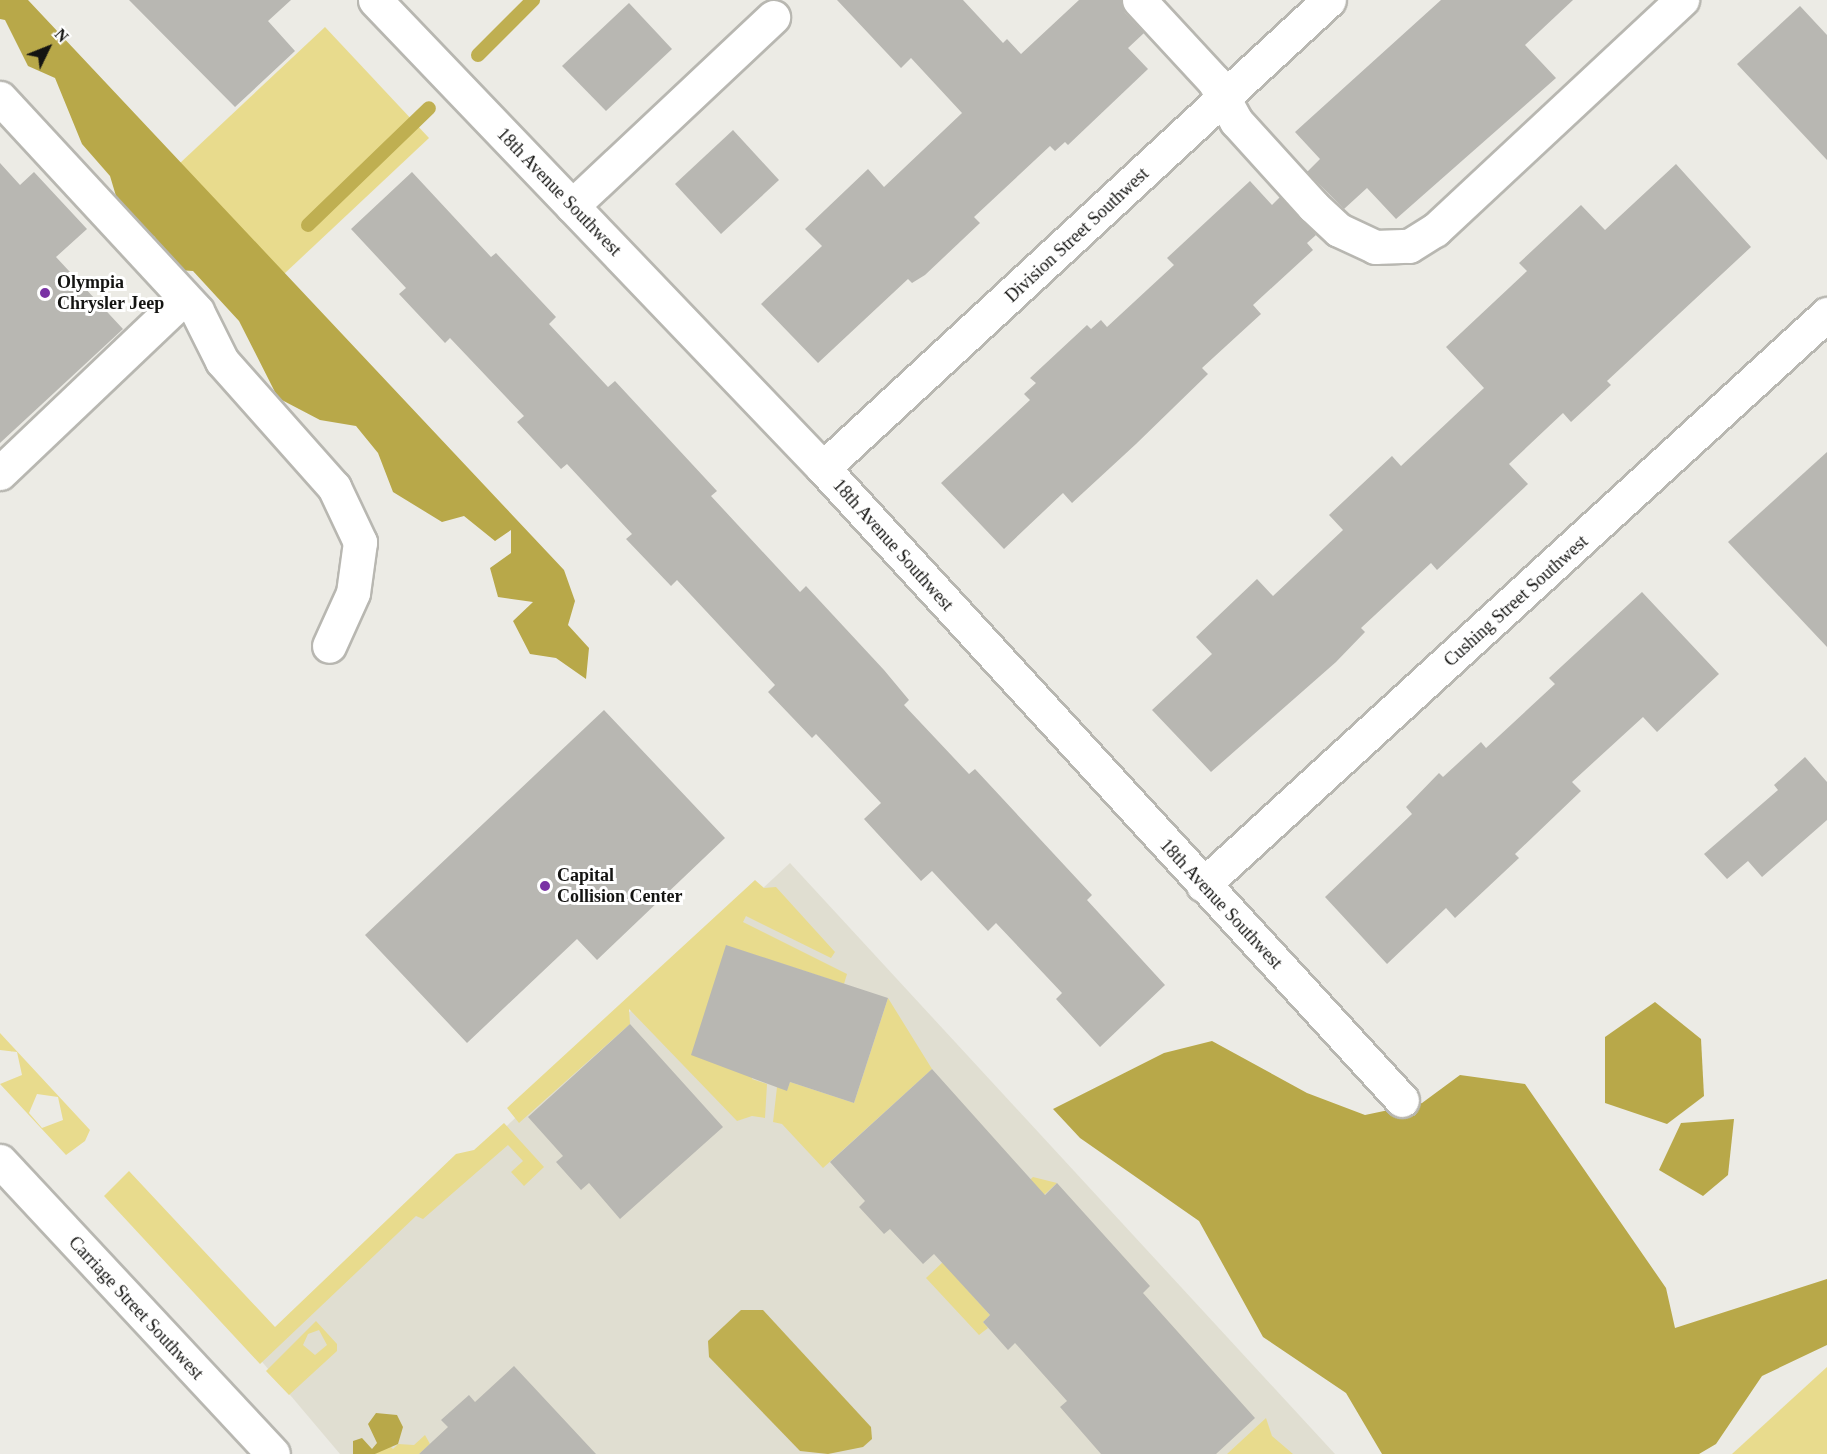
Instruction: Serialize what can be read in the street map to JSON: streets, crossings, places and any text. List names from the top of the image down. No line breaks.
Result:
{"streets":{"street":["18th Avenue Southwest","Division Street Southwest","Cushing Street Southwest","Carriage Street Southwest"]},"crossings":[["18th Avenue Southwest","Division Street Southwest"],["18th Avenue Southwest","Cushing Street Southwest"]],"places":["Olympia Chrysler Jeep","Capital Collision Center"],"north":"top right"}
